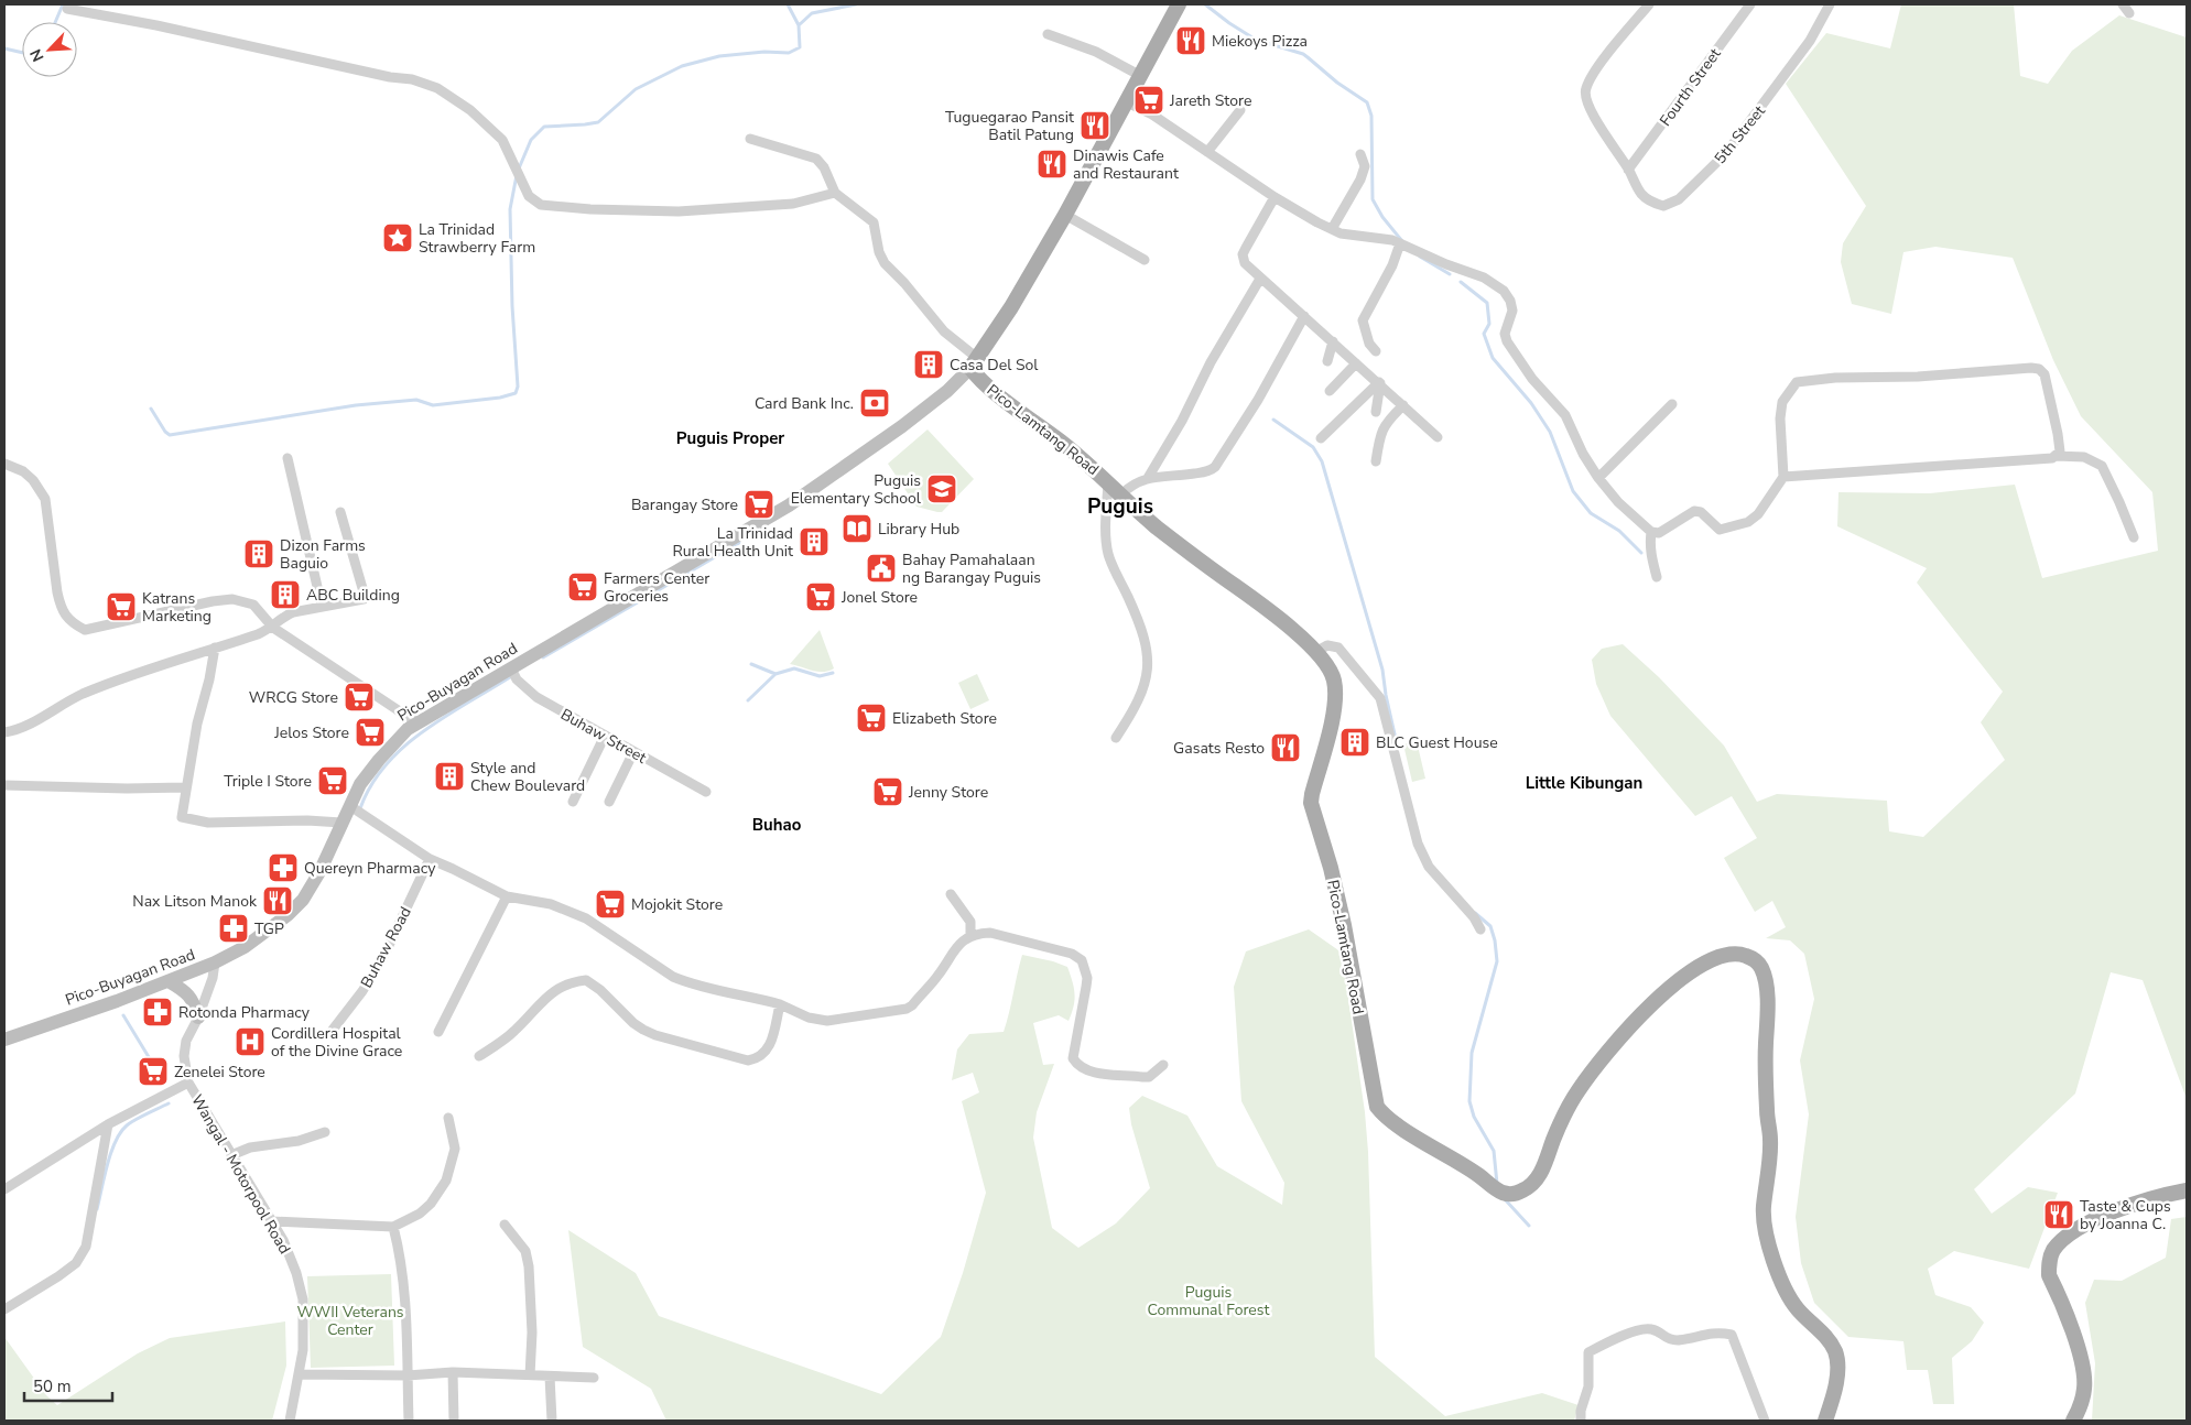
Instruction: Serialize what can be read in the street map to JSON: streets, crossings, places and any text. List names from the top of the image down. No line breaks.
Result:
{"streets":{"main road":["Pico-Lamtang Road","Pico-Buyagan Road"],"street":["Fourth Street","5th Street","Buhaw Street","Buhaw Road","Wangal - Motorpool Road"]},"crossings":[["Fourth Street","5th Street"],["Pico-Lamtang Road","Pico-Buyagan Road"],["Pico-Buyagan Road","Buhaw Street"],["Pico-Buyagan Road","Wangal - Motorpool Road"]],"districts":["Puguis Proper","Puguis","Little Kibungan","Buhao"],"parks":["Puguis Communal Forest","WWII Veterans Center"],"places":{"restaurant":["Miekoys Pizza","Tuguegarao Pansit Batil Patung","Dinawis Cafe and Restaurant","Gasats Resto","Nax Litson Manok","Taste & Cups by Joanna C."],"supermarket":["Jareth Store","Barangay Store","Farmers Center Groceries","Jonel Store","Katrans Marketing","WRCG Store","Elizabeth Store","Jelos Store","Triple I Store","Jenny Store","Mojokit Store","Zenelei Store"],"place":["La Trinidad Strawberry Farm"],"building":["Casa Del Sol","La Trinidad Rural Health Unit","Dizon Farms Baguio","ABC Building","BLC Guest House","Style and Chew Boulevard"],"bank":["Card Bank Inc."],"school or university":["Puguis Elementary School"],"library":["Library Hub"],"public building":["Bahay Pamahalaan ng Barangay Puguis"],"pharmacy":["Quereyn Pharmacy","TGP","Rotonda Pharmacy"],"hospital":["Cordillera Hospital of the Divine Grace"]},"scale_bar":"50 m","north":"bottom left"}
